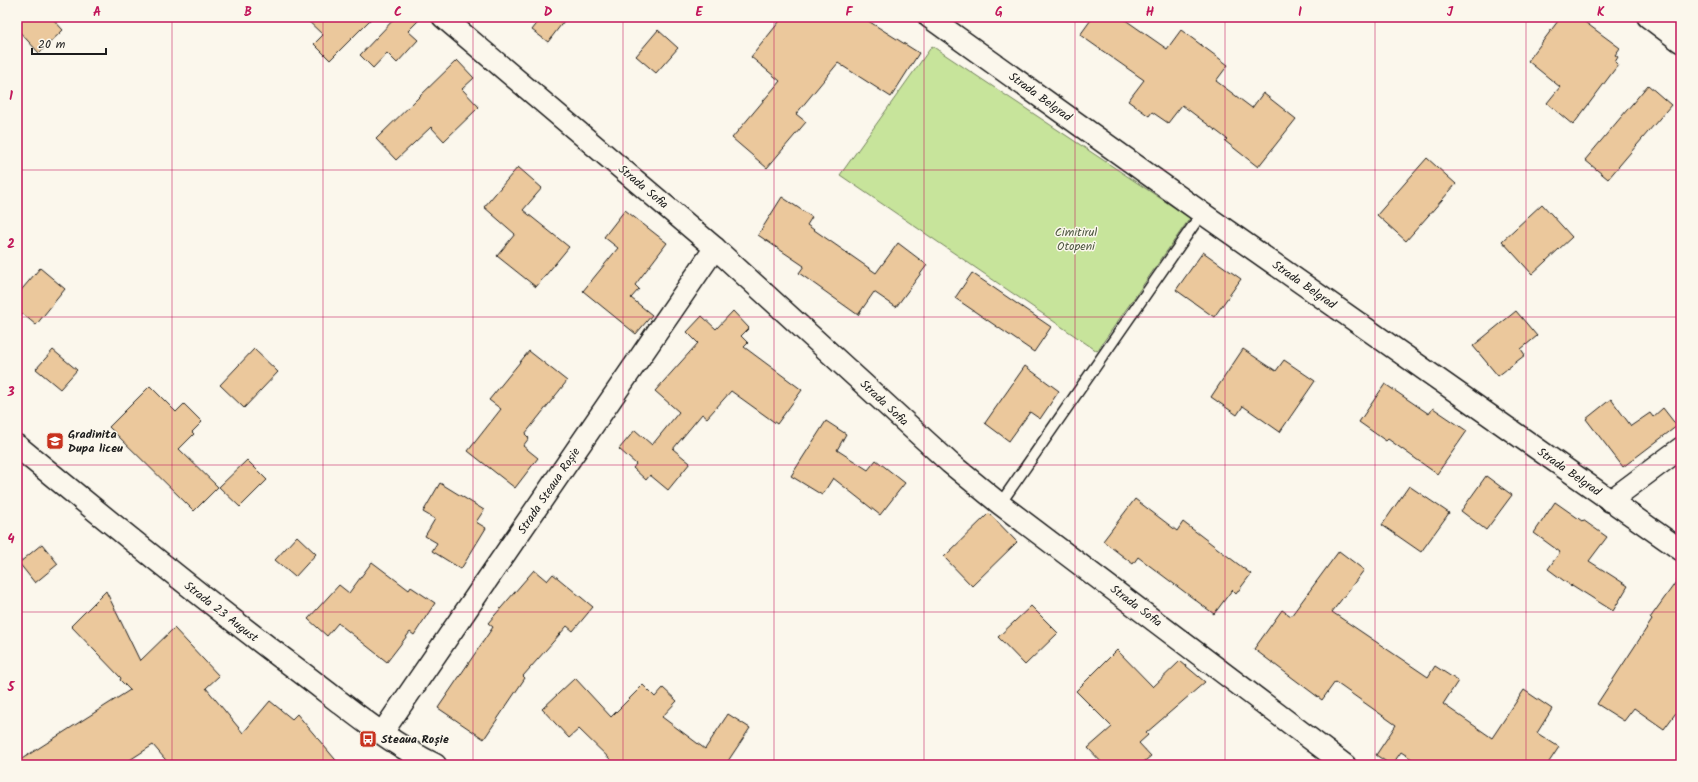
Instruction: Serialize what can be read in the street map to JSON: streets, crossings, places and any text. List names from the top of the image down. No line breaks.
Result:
{"streets":{"main road":["Strada 23 August"],"street":["Strada Belgrad","Strada Sofia","Strada Steaua Roșie"]},"crossings":[["Strada Sofia","Strada Steaua Roșie"],["Strada Steaua Roșie","Strada 23 August"]],"parks":["Cimitirul Otopeni"],"places":{"school or university":["Gradinita Dupa liceu"],"bus stop":["Steaua Roșie"]},"scale_bar":"20 m","grid":{"columns":["A","B","C","D","E","F","G","H","I","J","K"],"rows":["1","2","3","4","5"]}}
